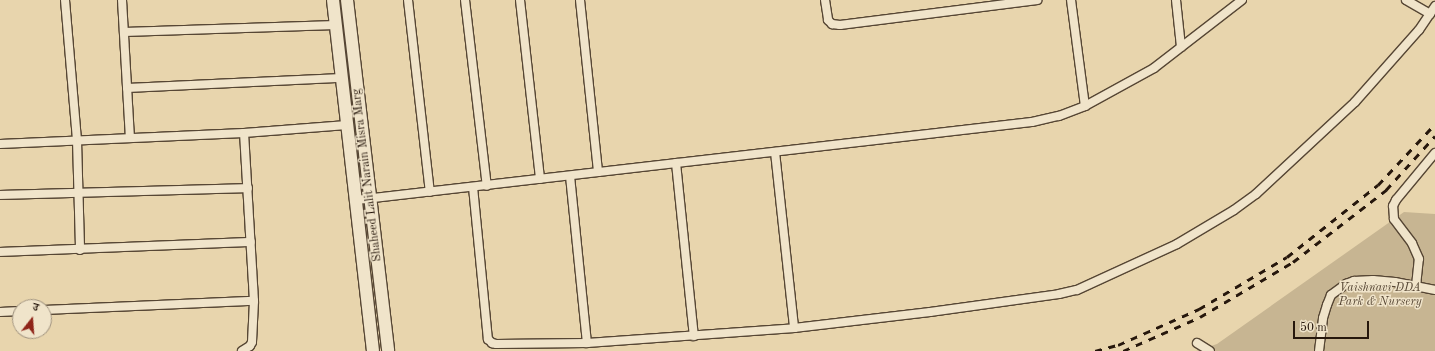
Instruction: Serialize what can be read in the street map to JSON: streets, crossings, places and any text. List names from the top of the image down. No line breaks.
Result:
{"streets":{"street":["Shaheed Lalit Narain Misra Marg"]},"parks":["Vaishnavi DDA Park & Nursery"],"scale_bar":"50 m","north":"top"}
